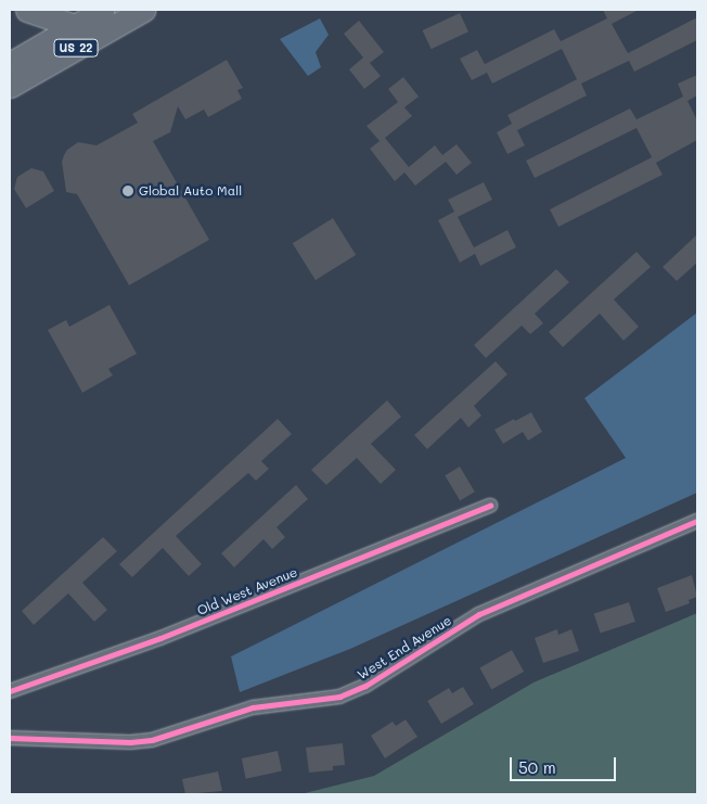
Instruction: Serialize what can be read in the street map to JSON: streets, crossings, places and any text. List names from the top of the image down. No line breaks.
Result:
{"streets":{"highway":["US 22"],"street":["Old West Avenue","West End Avenue"]},"places":["Global Auto Mall"],"scale_bar":"50 m"}
